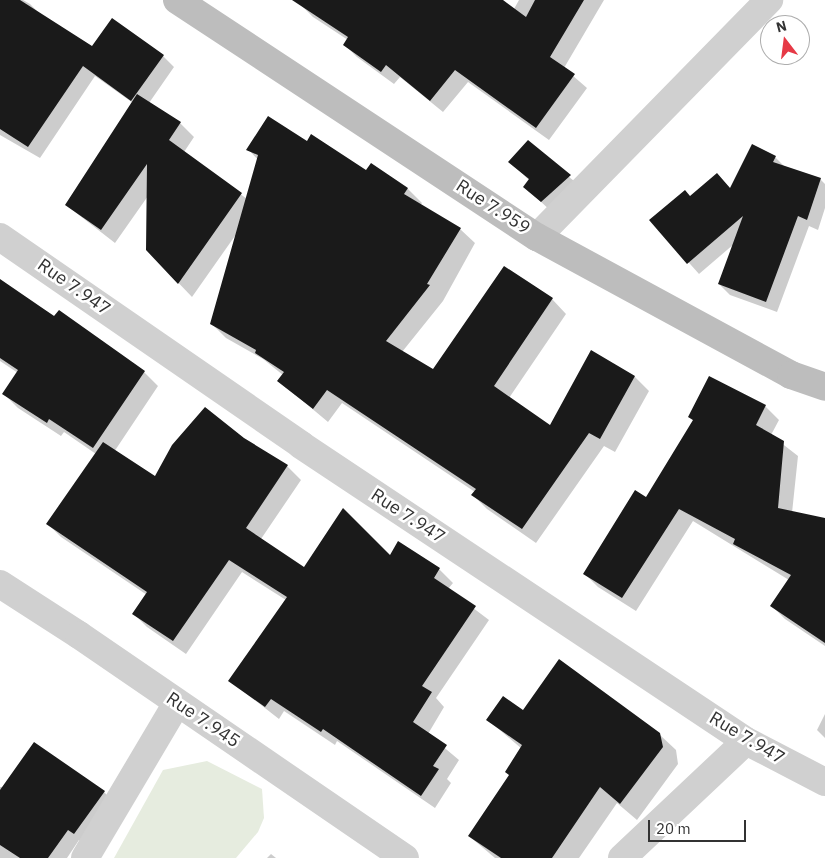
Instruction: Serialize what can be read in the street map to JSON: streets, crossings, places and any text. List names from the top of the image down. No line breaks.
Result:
{"streets":{"street":["Rue 7.959","Rue 7.947","Rue 7.945"]},"scale_bar":"20 m","north":"top"}
